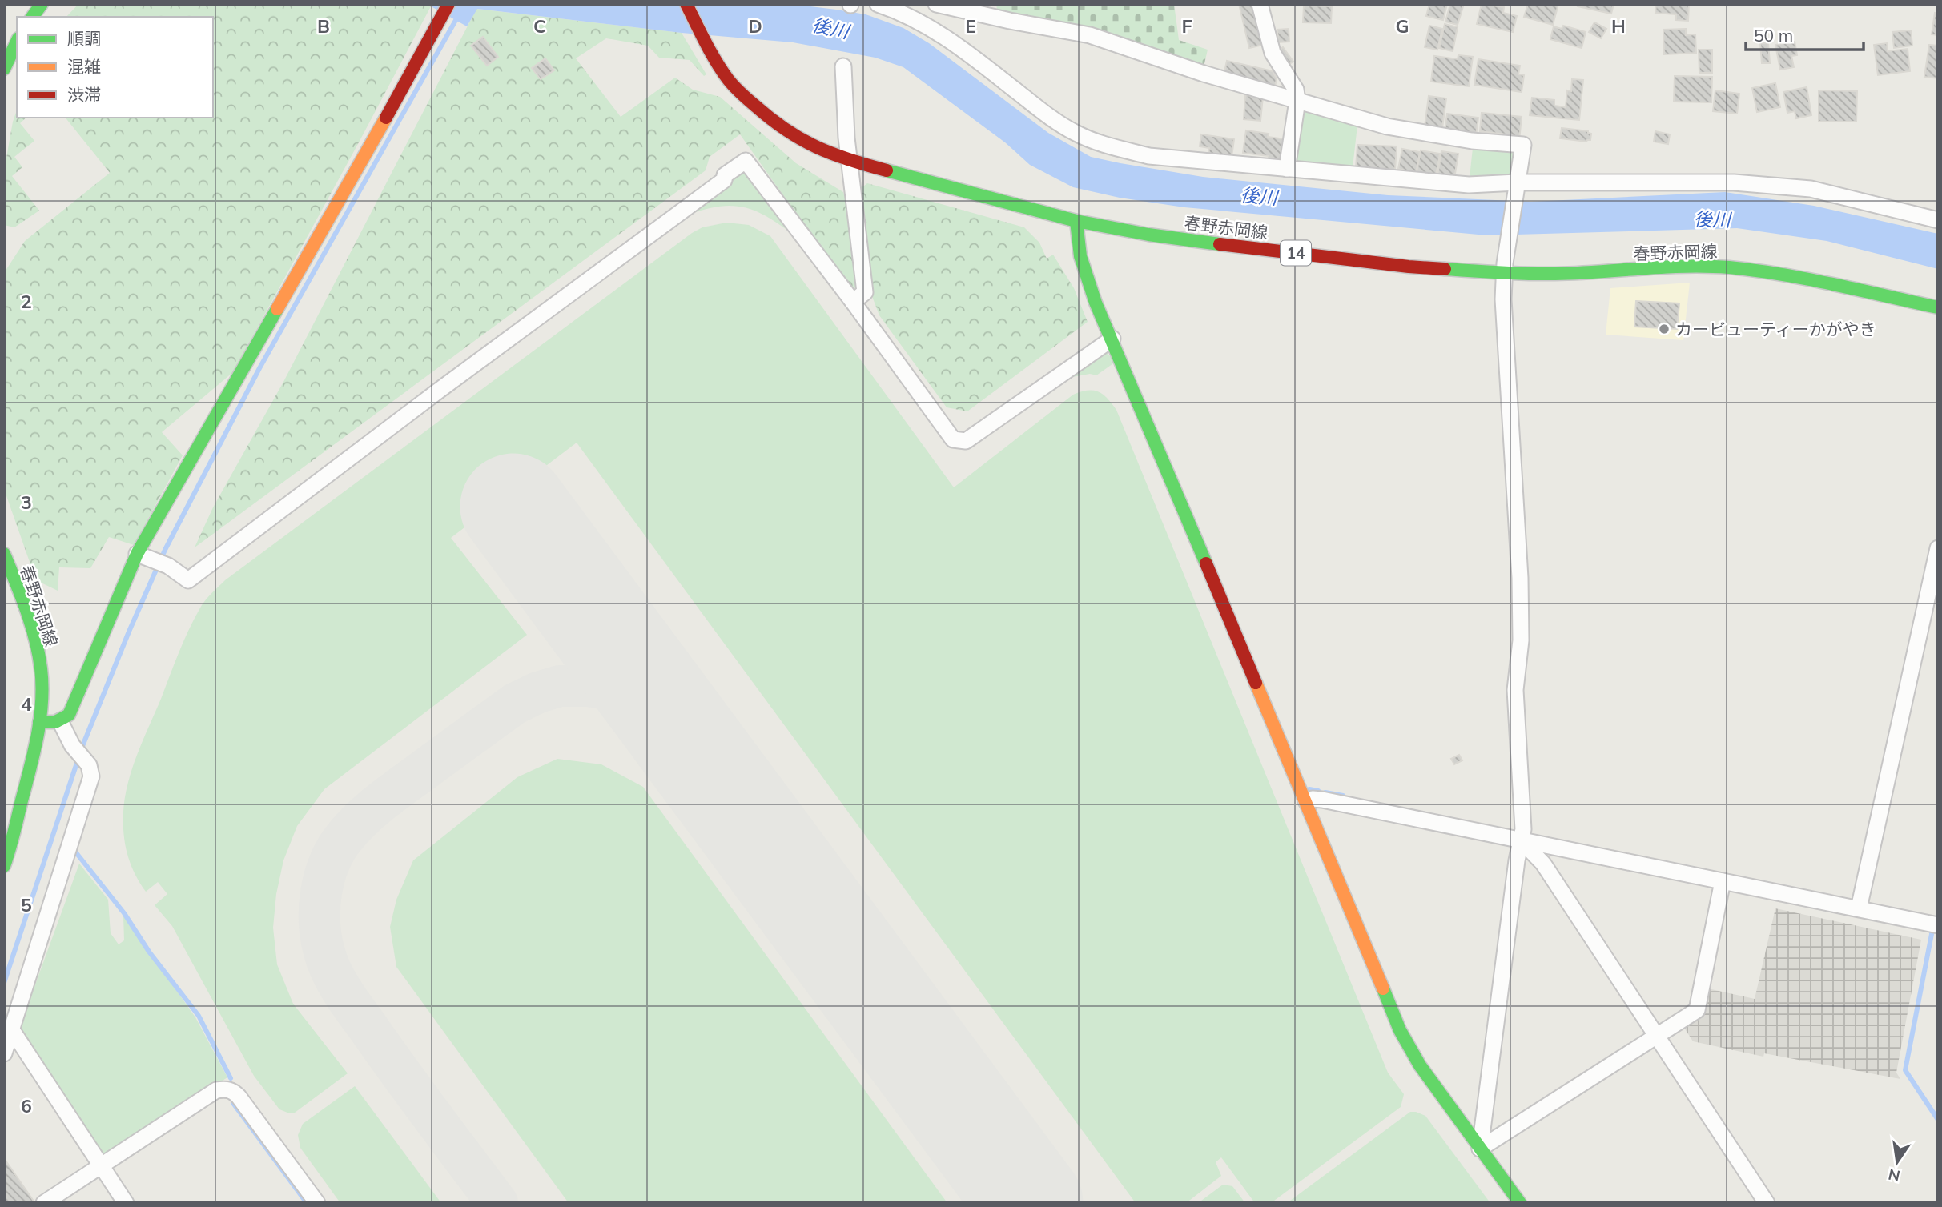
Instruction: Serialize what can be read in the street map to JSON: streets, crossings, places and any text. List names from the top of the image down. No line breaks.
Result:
{"streets":{"street":["春野赤岡線","14"]},"water":["後川"],"places":["カービューティーかがやき"],"legend":["順調","混雑","渋滞"],"scale_bar":"50 m","north":"bottom","grid":{"columns":["B","C","D","E","F","G","H"],"rows":["2","3","4","5","6"]}}
